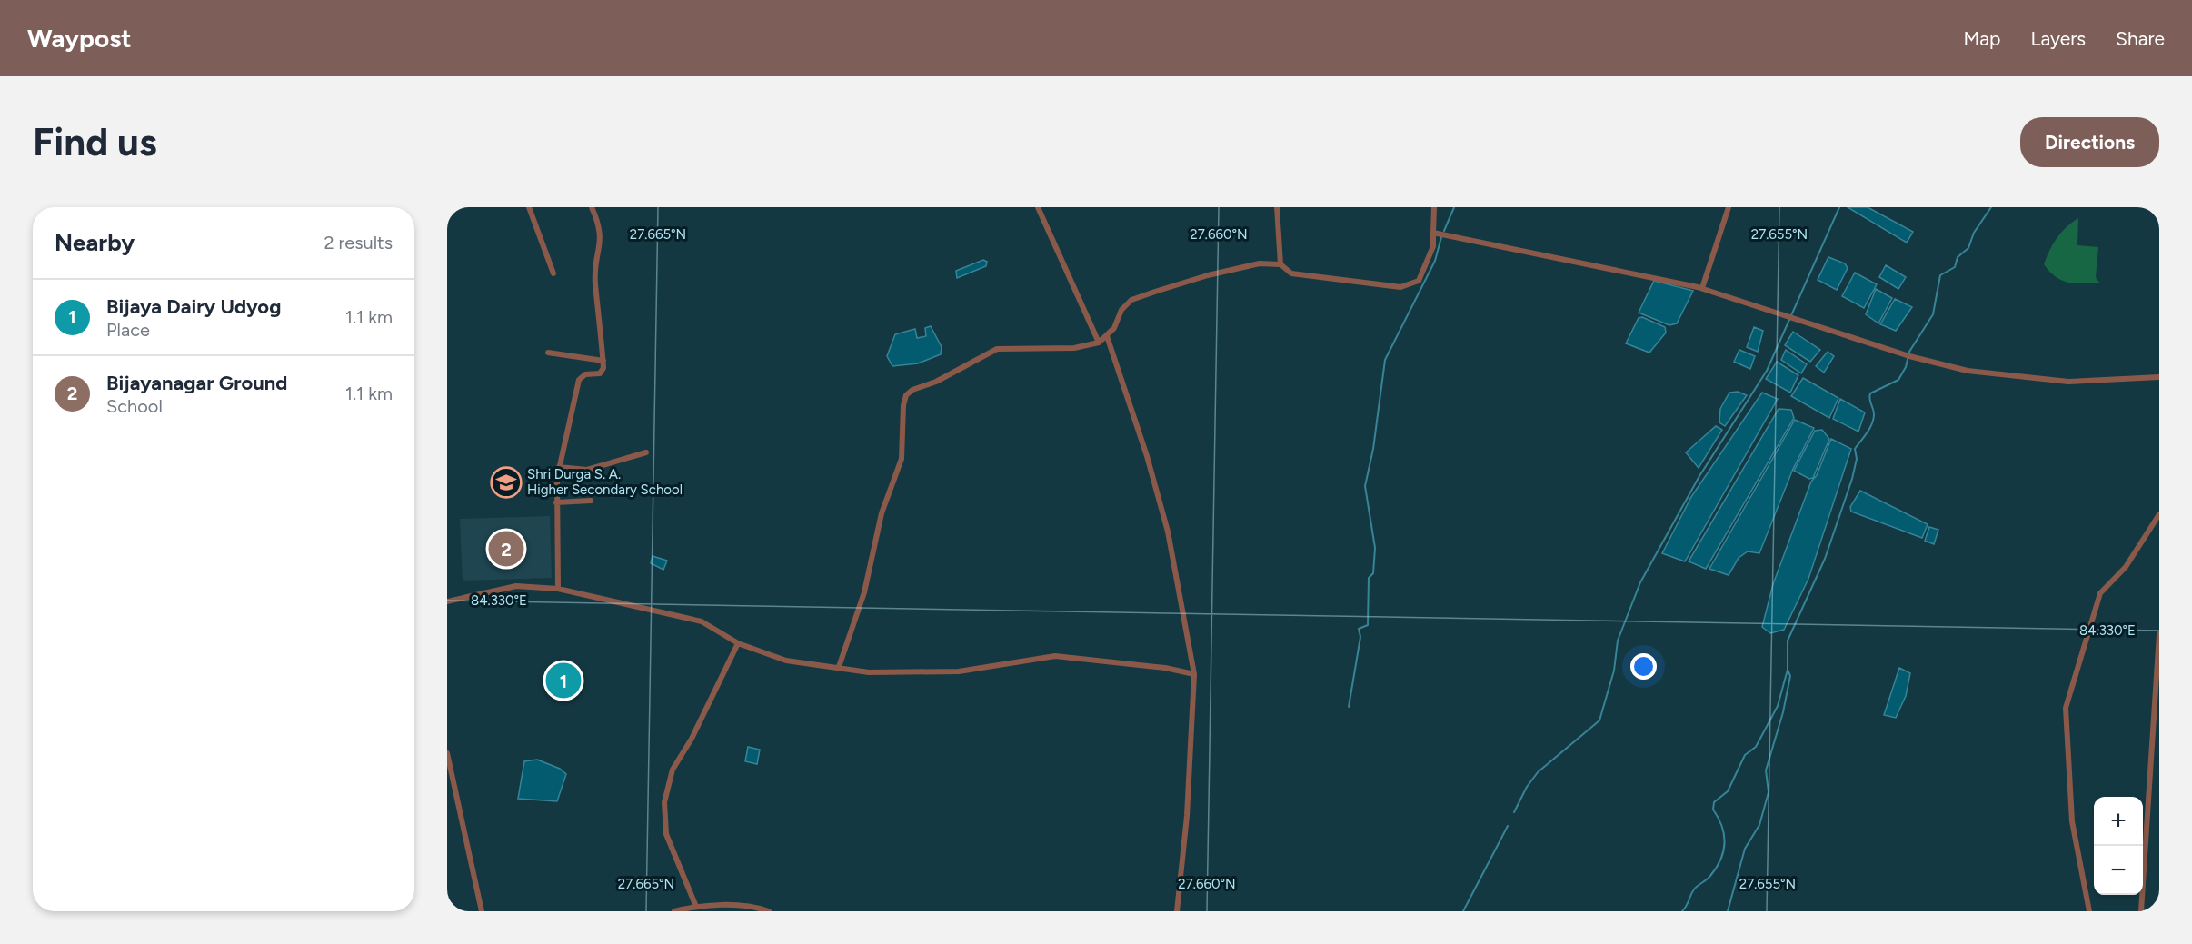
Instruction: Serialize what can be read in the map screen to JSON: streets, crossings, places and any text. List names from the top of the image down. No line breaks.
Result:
{"places":{"school or university":["Shri Durga S. A. Higher Secondary School"]},"page":{"header":"Waypost","nav":["Map","Layers","Share"],"buttons":"Directions","title":"Find us","heading":["Nearby","2 results"],"list":[{"mark":"1","name":"Bijaya Dairy Udyog","note":"Place","value":"1.1 km"},{"mark":"2","name":"Bijayanagar Ground","note":"School","value":"1.1 km"}],"pins":["2","1"],"map_buttons":["+","−"]},"coordinates":["27.665°N","27.660°N","27.655°N","84.330°E"]}
